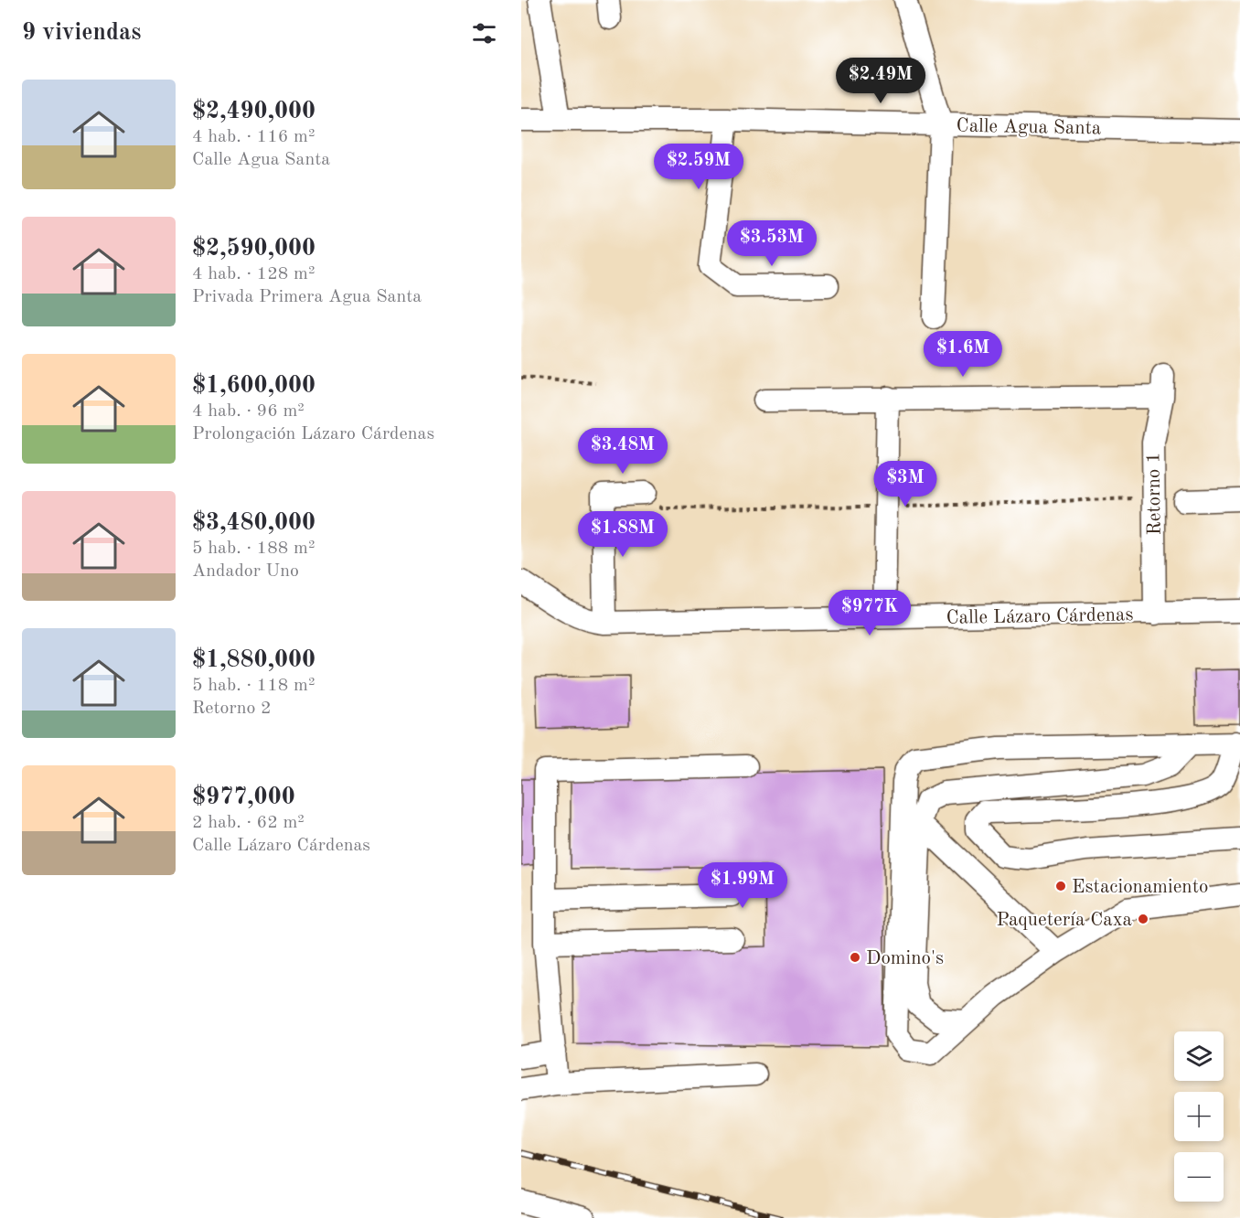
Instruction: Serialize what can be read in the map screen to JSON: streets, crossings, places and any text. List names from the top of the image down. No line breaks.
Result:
{"streets":{"street":["Calle Agua Santa","Retorno 1","Calle Lázaro Cárdenas"]},"crossings":[["Retorno 1","Calle Lázaro Cárdenas"]],"places":["Estacionamiento","Paquetería Caxa","Domino's"],"page":{"heading":"9 viviendas","price":["$2.49M","$2.59M","$3.53M","$1.6M","$3.48M","$3M","$1.88M","$977K","$1.99M"],"list":[{"name":"$2,490,000","note":"4 hab. · 116 m² · Calle Agua Santa"},{"name":"$2,590,000","note":"4 hab. · 128 m² · Privada Primera Agua Santa"},{"name":"$1,600,000","note":"4 hab. · 96 m² · Prolongación Lázaro Cárdenas"},{"name":"$3,480,000","note":"5 hab. · 188 m² · Andador Uno"},{"name":"$1,880,000","note":"5 hab. · 118 m² · Retorno 2"},{"name":"$977,000","note":"2 hab. · 62 m² · Calle Lázaro Cárdenas"}],"map_buttons":["+","−"]}}
